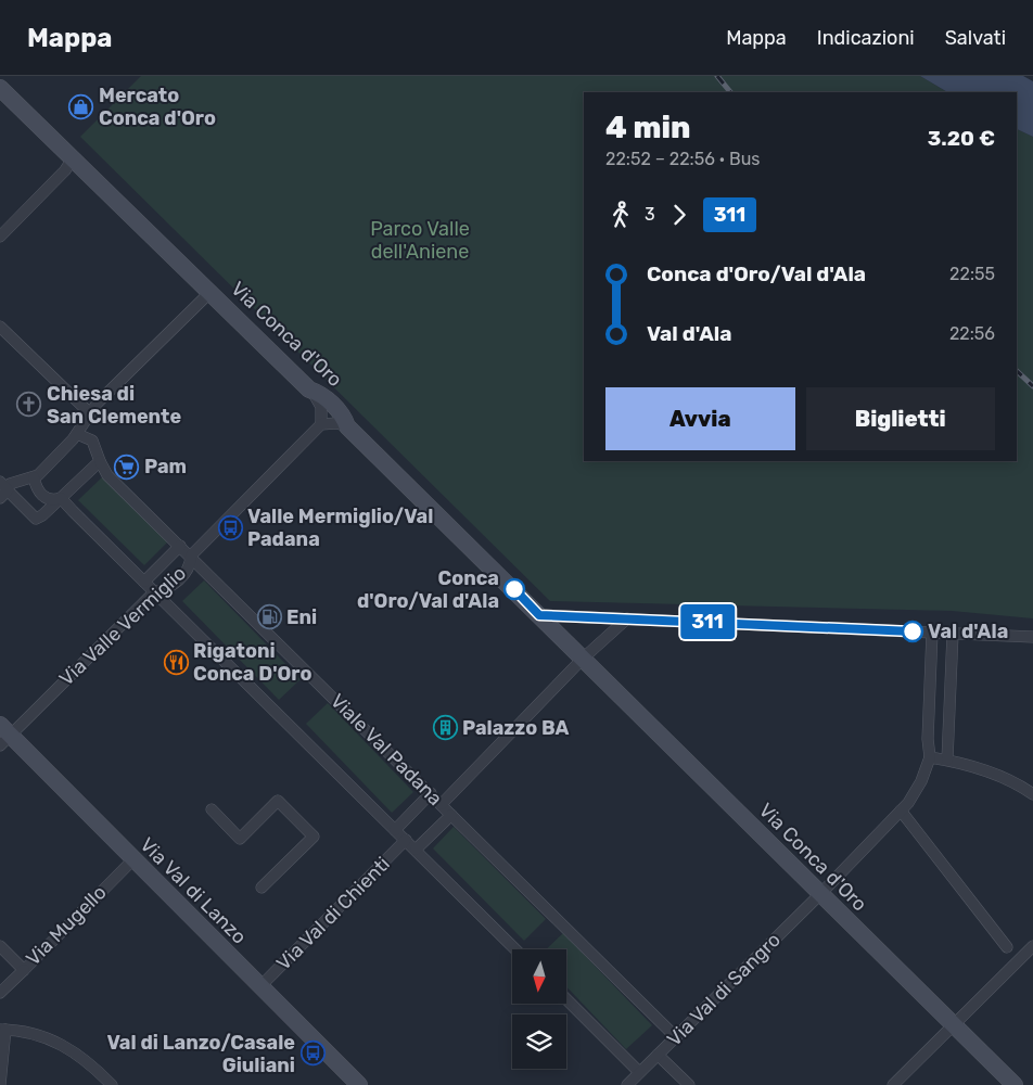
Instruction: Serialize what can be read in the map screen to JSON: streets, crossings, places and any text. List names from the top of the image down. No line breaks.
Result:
{"streets":{"street":["Via Conca d'Oro","Via Valle Vermiglio","Viale Val Padana","Via Val di Lanzo","Via Val di Chienti","Via Mugello","Via Val di Sangro"]},"crossings":[["Via Conca d'Oro","Via Val di Sangro"],["Via Valle Vermiglio","Viale Val Padana"],["Via Valle Vermiglio","Via Val di Lanzo"],["Viale Val Padana","Via Val di Sangro"],["Via Val di Lanzo","Via Val di Chienti"],["Via Val di Lanzo","Via Mugello"]],"parks":["Parco Valle dell'Aniene"],"places":{"shop":["Mercato Conca d'Oro"],"church":["Chiesa di San Clemente"],"supermarket":["Pam"],"bus stop":["Valle Mermiglio/Val Padana","Val di Lanzo/Casale Giuliani"],"other":["Conca d'Oro/Val d'Ala","Val d'Ala"],"fuel station":["Eni"],"restaurant":["Rigatoni Conca D'Oro"],"building":["Palazzo BA"]},"lines":["bus line 311"],"north":"bottom","page":{"header":"Mappa","nav":["Mappa","Indicazioni","Salvati"],"on_map":"311","heading":["4 min","22:52 – 22:56 · Bus","3.20 €"],"legs":["3","311"],"list":[{"name":"Conca d'Oro/Val d'Ala","value":"22:55"},{"name":"Val d'Ala","value":"22:56"}],"buttons":["Avvia","Biglietti"]}}
